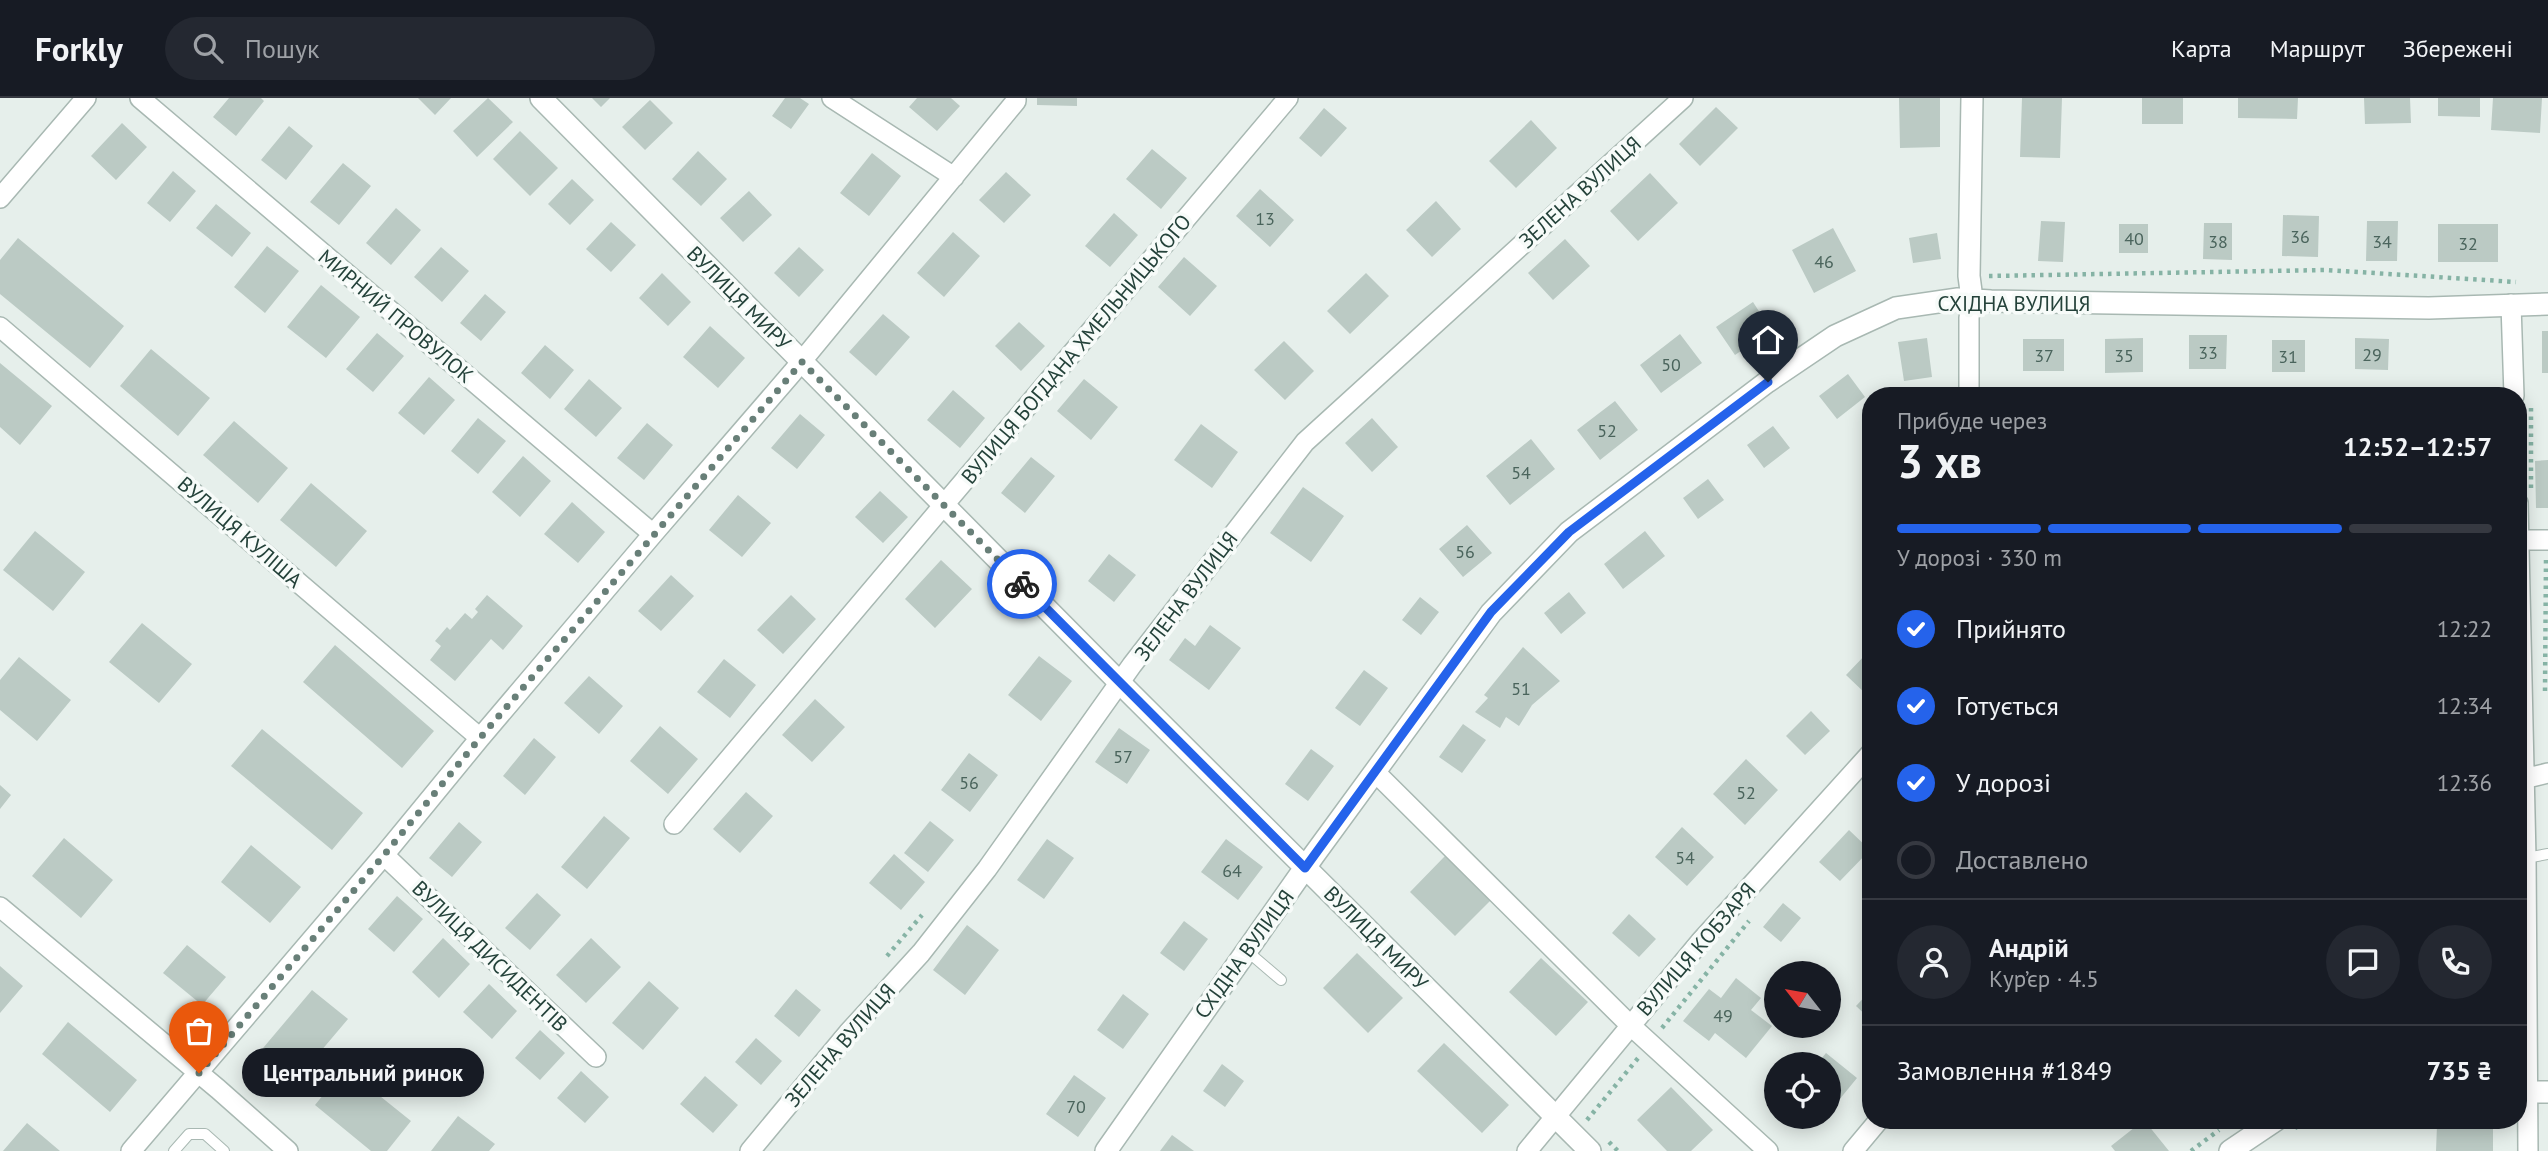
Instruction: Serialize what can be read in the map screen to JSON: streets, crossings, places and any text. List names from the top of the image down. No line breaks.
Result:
{"streets":{"street":["ЗЕЛЕНА ВУЛИЦЯ","ВУЛИЦЯ МИРУ","СХІДНА ВУЛИЦЯ","МИРНИЙ ПРОВУЛОК","ВУЛИЦЯ БОГДАНА ХМЕЛЬНИЦЬКОГО","ВУЛИЦЯ КУЛІША","ВУЛИЦЯ КОБЗАРЯ","ВУЛИЦЯ ДИСИДЕНТІВ"]},"crossings":[["ЗЕЛЕНА ВУЛИЦЯ","ВУЛИЦЯ МИРУ"],["ВУЛИЦЯ МИРУ","СХІДНА ВУЛИЦЯ"],["ВУЛИЦЯ МИРУ","ВУЛИЦЯ БОГДАНА ХМЕЛЬНИЦЬКОГО"],["ВУЛИЦЯ МИРУ","ВУЛИЦЯ КОБЗАРЯ"]],"places":["Центральний ринок"],"house_numbers":["13","36","40","38","34","32","46","33","29","37","35","31","50","52","54","56","51","57","56","52","54","64","49","70"],"north":"top left","page":{"header":"Forkly","search":"Пошук","nav":["Карта","Маршрут","Збережені"],"heading":["3 хв","Прибуде через","12:52–12:57"],"panel":["Андрій","Кур’єр · 4.5","Замовлення #1849","735 ₴"],"bar":"У дорозі · 330 m","list":[["Прийнято","12:22"],["Готується","12:34"],["У дорозі","12:36"],"Доставлено"],"bubble":"Центральний ринок"}}
